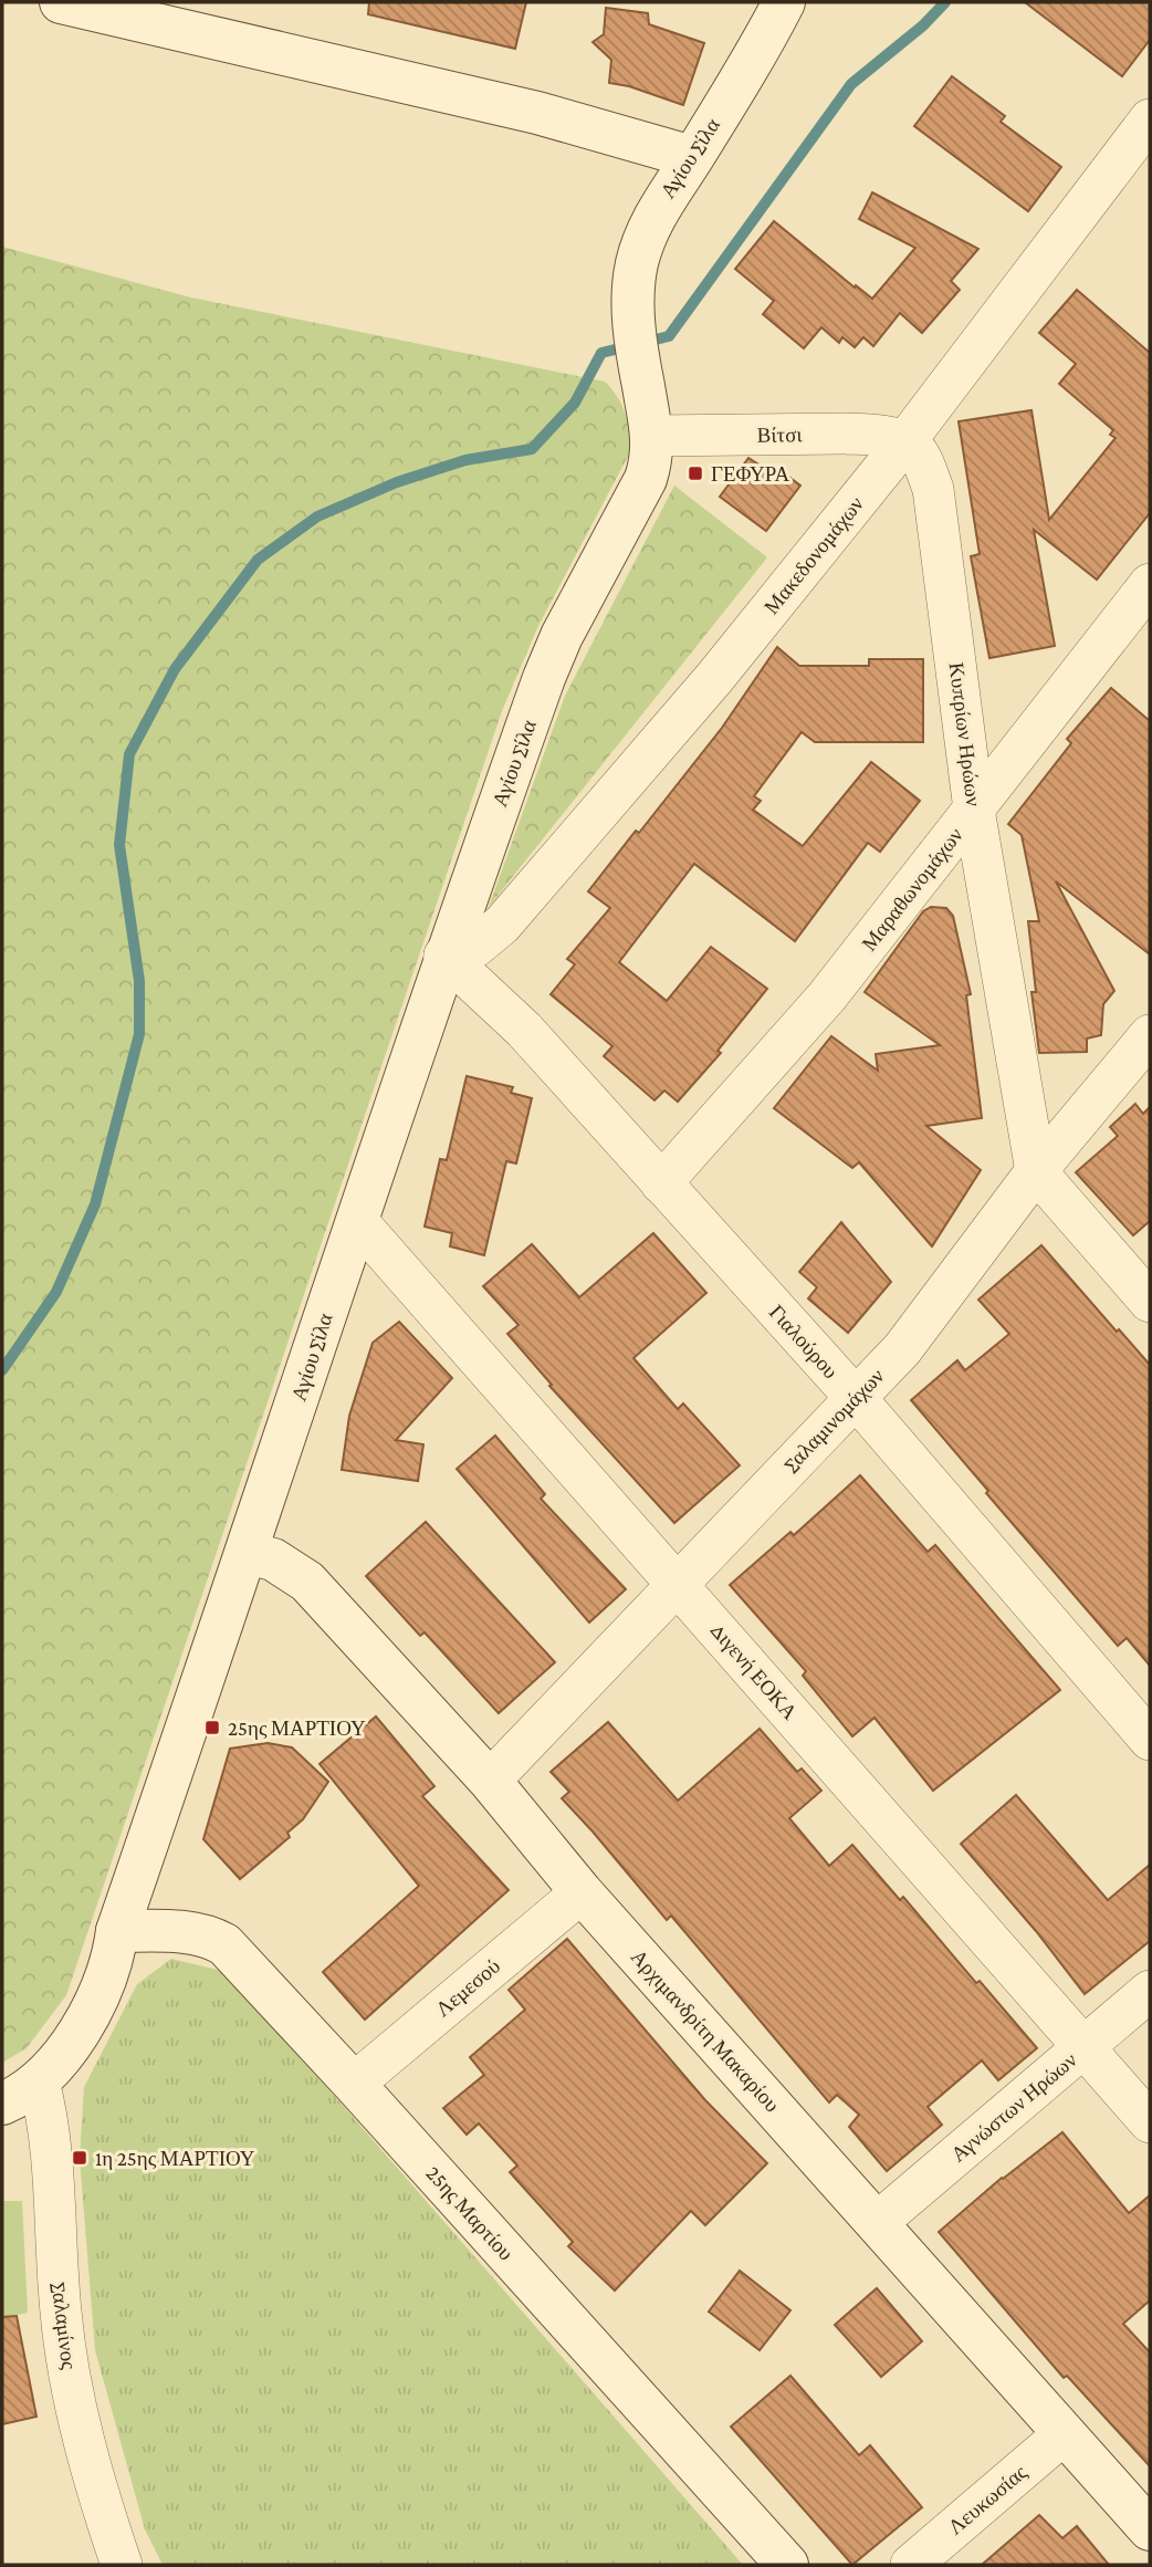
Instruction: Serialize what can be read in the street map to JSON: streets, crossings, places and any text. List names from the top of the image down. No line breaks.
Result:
{"streets":{"street":["Αγίου Σίλα","Βίτσι","Μακεδονομάχων","Κυπρίων Ηρώων","Μαραθωνομάχων","Γιαλούρου","Σαλαμινομάχων","Διγενή ΕΟΚΑ","Λεμεσού","Αρχιμανδρίτη Μακαρίου","Αγνώστων Ηρώων","25ης Μαρτίου","Σαλαμίνος","Λευκωσίας"]},"crossings":[["Αγίου Σίλα","Βίτσι"],["Αγίου Σίλα","Μακεδονομάχων"],["Αγίου Σίλα","Γιαλούρου"],["Αγίου Σίλα","Διγενή ΕΟΚΑ"],["Αγίου Σίλα","Αρχιμανδρίτη Μακαρίου"],["Αγίου Σίλα","25ης Μαρτίου"],["Αγίου Σίλα","Σαλαμίνος"],["Βίτσι","Μακεδονομάχων"],["Βίτσι","Κυπρίων Ηρώων"],["Μακεδονομάχων","Κυπρίων Ηρώων"],["Μακεδονομάχων","Γιαλούρου"],["Κυπρίων Ηρώων","Μαραθωνομάχων"],["Κυπρίων Ηρώων","Σαλαμινομάχων"],["Μαραθωνομάχων","Γιαλούρου"],["Γιαλούρου","Σαλαμινομάχων"],["Σαλαμινομάχων","Διγενή ΕΟΚΑ"],["Σαλαμινομάχων","Αρχιμανδρίτη Μακαρίου"],["Διγενή ΕΟΚΑ","Αγνώστων Ηρώων"],["Λεμεσού","Αρχιμανδρίτη Μακαρίου"],["Λεμεσού","25ης Μαρτίου"],["Αρχιμανδρίτη Μακαρίου","Αγνώστων Ηρώων"],["Αρχιμανδρίτη Μακαρίου","Λευκωσίας"]],"places":{"transit":["ΓΕΦΥΡΑ","25ης ΜΑΡΤΙΟΥ","1η 25ης ΜΑΡΤΙΟΥ"]}}
